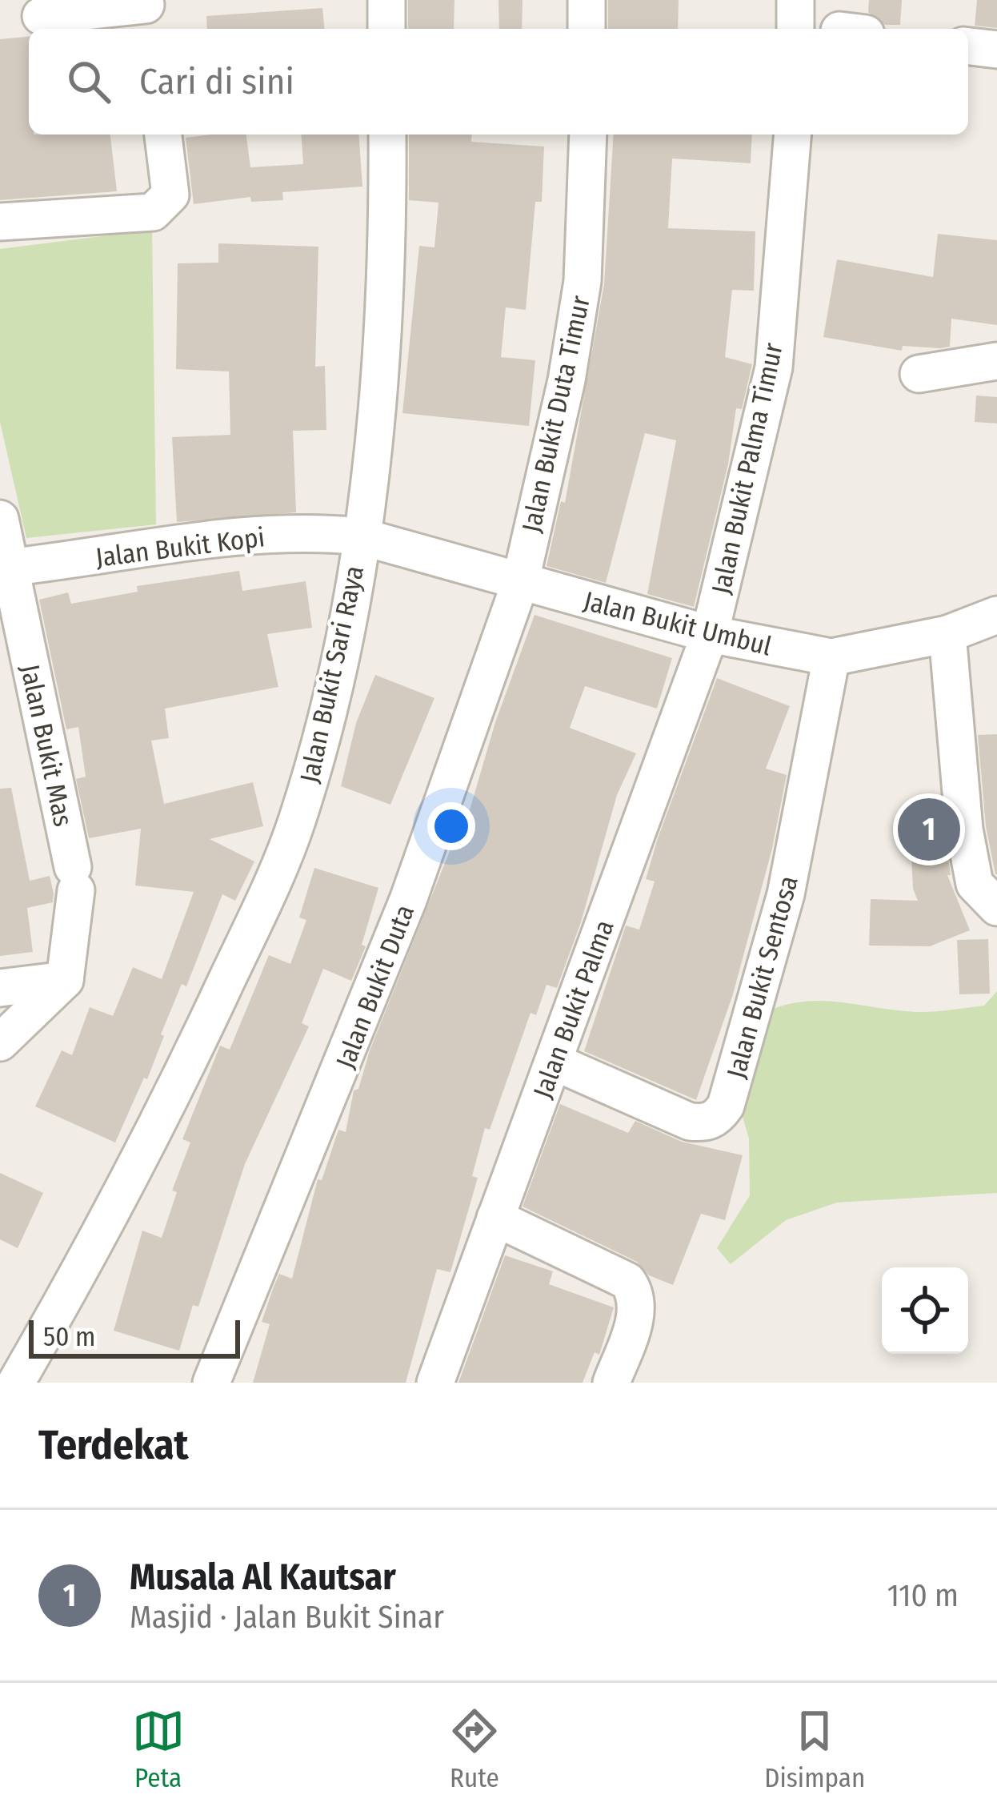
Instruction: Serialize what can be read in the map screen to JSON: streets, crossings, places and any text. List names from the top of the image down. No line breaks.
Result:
{"streets":{"street":["Jalan Bukit Duta Timur","Jalan Bukit Palma Timur","Jalan Bukit Kopi","Jalan Bukit Umbul","Jalan Bukit Sari Raya","Jalan Bukit Mas","Jalan Bukit Sentosa","Jalan Bukit Duta","Jalan Bukit Palma"]},"crossings":[["Jalan Bukit Duta Timur","Jalan Bukit Umbul"],["Jalan Bukit Duta Timur","Jalan Bukit Duta"],["Jalan Bukit Palma Timur","Jalan Bukit Umbul"],["Jalan Bukit Palma Timur","Jalan Bukit Palma"],["Jalan Bukit Kopi","Jalan Bukit Umbul"],["Jalan Bukit Kopi","Jalan Bukit Sari Raya"],["Jalan Bukit Kopi","Jalan Bukit Mas"],["Jalan Bukit Umbul","Jalan Bukit Sari Raya"],["Jalan Bukit Umbul","Jalan Bukit Sentosa"],["Jalan Bukit Umbul","Jalan Bukit Duta"],["Jalan Bukit Umbul","Jalan Bukit Palma"],["Jalan Bukit Sentosa","Jalan Bukit Palma"]],"scale_bar":"50 m","page":{"search":"Cari di sini","pins":"1","scale":"50 m","heading":"Terdekat","list":[{"mark":"1","name":"Musala Al Kautsar","note":"Masjid · Jalan Bukit Sinar","value":"110 m"}],"nav":["Peta","Rute","Disimpan"]}}
